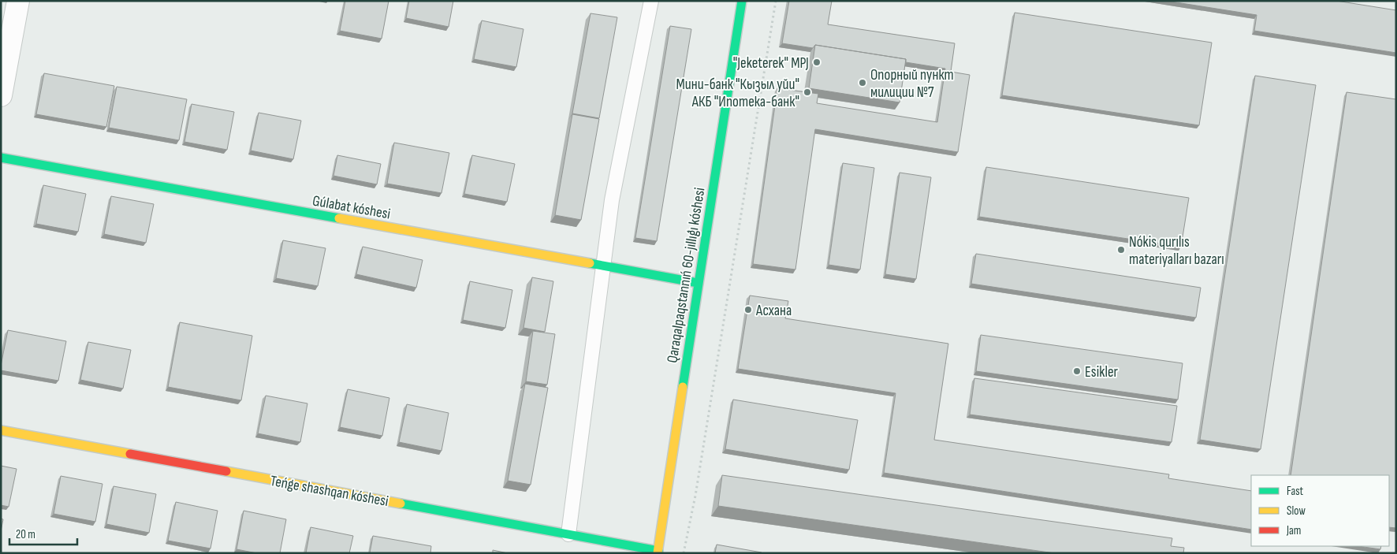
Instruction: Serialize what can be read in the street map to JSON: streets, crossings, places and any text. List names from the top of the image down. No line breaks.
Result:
{"streets":{"street":["Gúlabat kóshesi","Qaraqalpaqstannıń 60-jıllıǵı kóshesi","Teńge shashqan kóshesi"]},"crossings":[["Gúlabat kóshesi","Qaraqalpaqstannıń 60-jıllıǵı kóshesi"],["Qaraqalpaqstannıń 60-jıllıǵı kóshesi","Teńge shashqan kóshesi"]],"places":["\"Jeketerek\" MPJ","Опорный пункт милиции №7","Мини-банк \"Кызыл уйи\" АКБ \"Ипотека-банк\"","Nókis qurılıs materiyalları bazarı","Асхана","Esikler"],"legend":["Fast","Slow","Jam"],"scale_bar":"20 m"}
